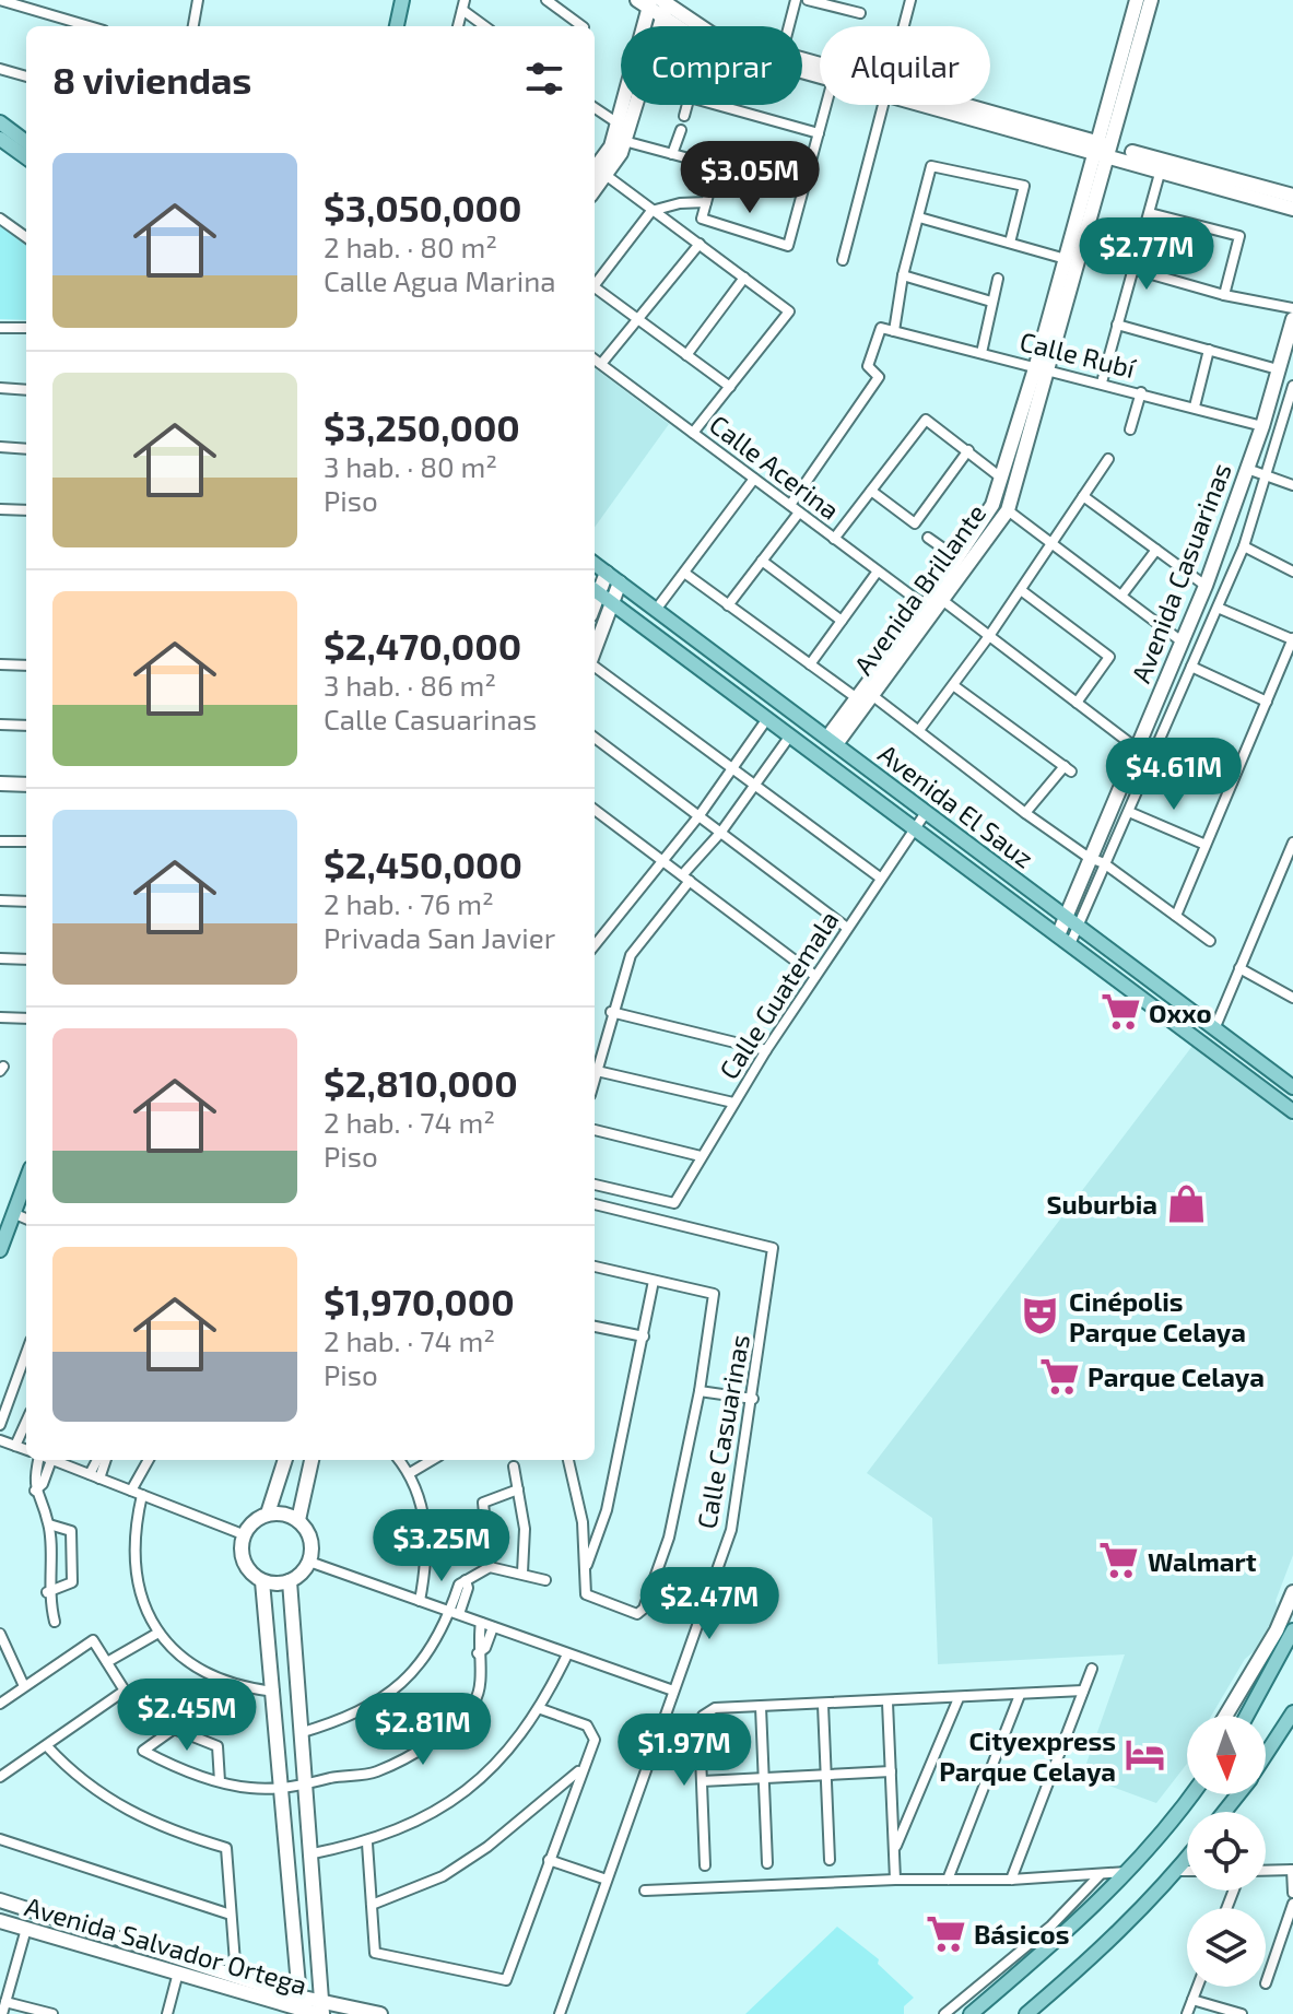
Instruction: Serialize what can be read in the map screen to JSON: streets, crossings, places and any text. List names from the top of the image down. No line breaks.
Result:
{"streets":{"main road":["Avenida Casuarinas","Avenida Brillante","Avenida El Sauz","Avenida Salvador Ortega"],"street":["Calle Rubí","Calle Acerina","Calle Guatemala","Calle Casuarinas"]},"crossings":[["Calle Rubí","Calle Acerina"],["Calle Rubí","Avenida Casuarinas"],["Calle Rubí","Avenida Brillante"],["Calle Acerina","Avenida Casuarinas"],["Calle Acerina","Avenida Brillante"],["Avenida Casuarinas","Avenida El Sauz"],["Avenida Brillante","Avenida El Sauz"],["Avenida El Sauz","Calle Guatemala"]],"places":{"supermarket":["Oxxo","Parque Celaya","Walmart","Básicos"],"shop":["Suburbia"],"theatre":["Cinépolis Parque Celaya"],"hotel":["Cityexpress Parque Celaya"]},"north":"bottom","page":{"chip":["Comprar","Alquilar"],"heading":"8 viviendas","list":[{"name":"$3,050,000","note":"2 hab. · 80 m² · Calle Agua Marina"},{"name":"$3,250,000","note":"3 hab. · 80 m² · Piso"},{"name":"$2,470,000","note":"3 hab. · 86 m² · Calle Casuarinas"},{"name":"$2,450,000","note":"2 hab. · 76 m² · Privada San Javier"},{"name":"$2,810,000","note":"2 hab. · 74 m² · Piso"},{"name":"$1,970,000","note":"2 hab. · 74 m² · Piso"}],"price":["$3.05M","$2.77M","$4.61M","$3.25M","$2.47M","$2.45M","$2.81M","$1.97M"]}}
